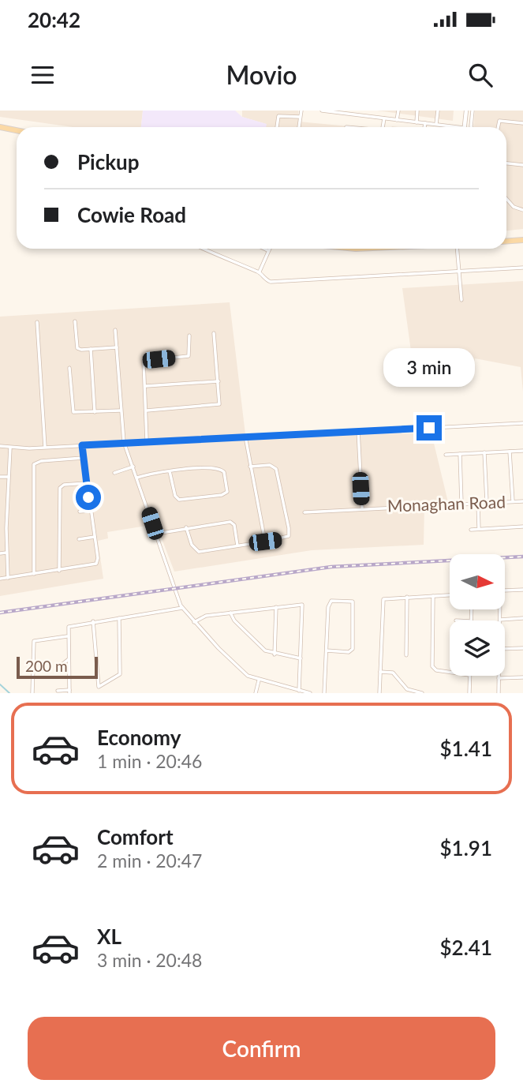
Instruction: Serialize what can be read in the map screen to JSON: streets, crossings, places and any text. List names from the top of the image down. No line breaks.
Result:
{"streets":{"street":["Monaghan Road"]},"scale_bar":"200 m","north":"right","page":{"status":"20:42","header":"Movio","banner":["Pickup","Cowie Road"],"bubble":"3 min","scale":"200 m","list":[{"name":"Economy","note":"1 min · 20:46","value":"$1.41"},{"name":"Comfort","note":"2 min · 20:47","value":"$1.91"},{"name":"XL","note":"3 min · 20:48","value":"$2.41"}],"buttons":"Confirm"}}
